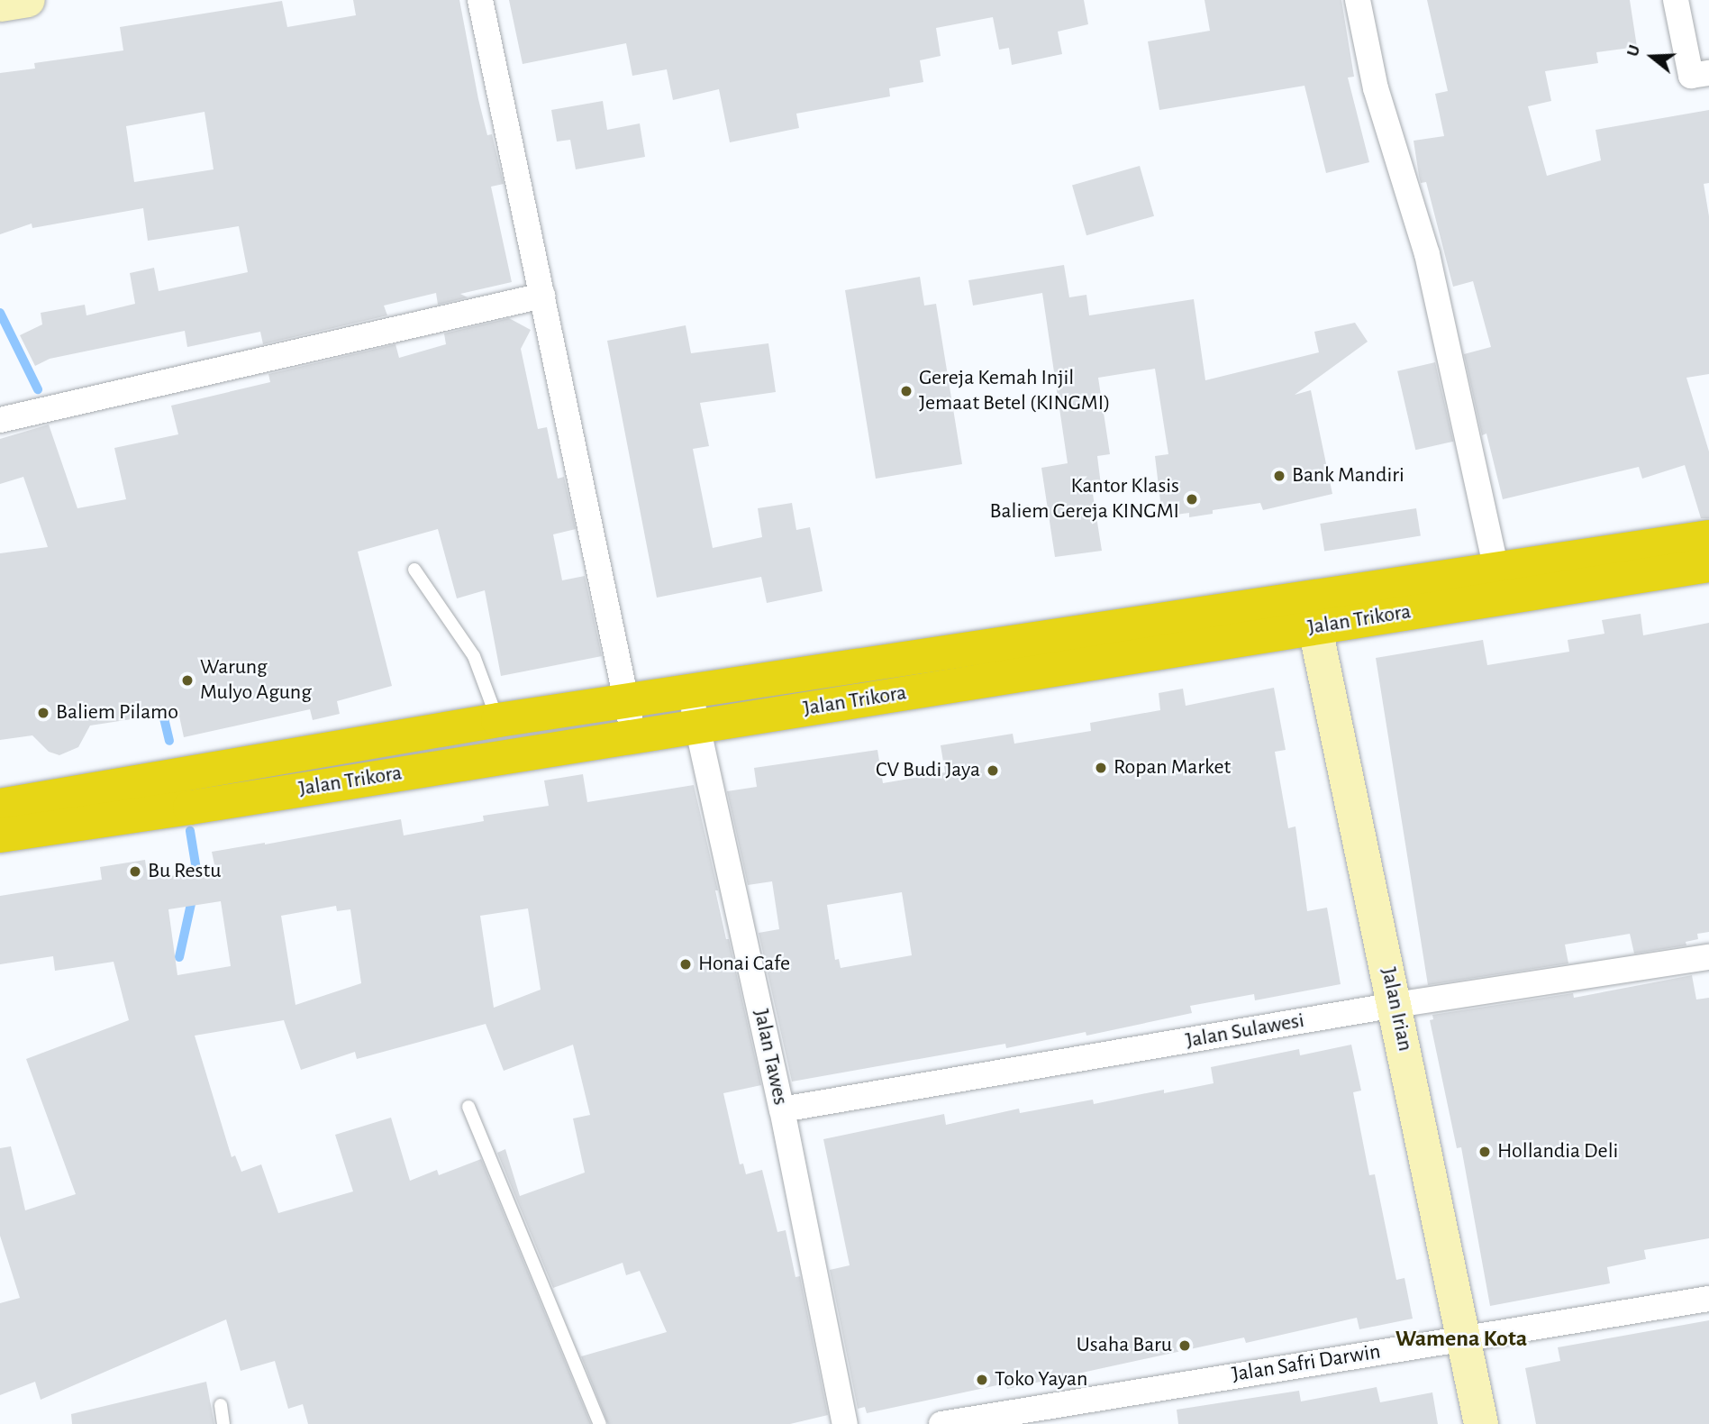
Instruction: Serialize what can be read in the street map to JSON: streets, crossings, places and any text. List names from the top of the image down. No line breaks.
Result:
{"streets":{"highway":["Jalan Trikora"],"main road":["Jalan Irian"],"street":["Jalan Sulawesi","Jalan Tawes","Jalan Safri Darwin"]},"crossings":[["Jalan Trikora","Jalan Irian"],["Jalan Trikora","Jalan Tawes"],["Jalan Irian","Jalan Sulawesi"],["Jalan Irian","Jalan Safri Darwin"],["Jalan Sulawesi","Jalan Tawes"]],"districts":["Wamena Kota"],"places":["Gereja Kemah Injil Jemaat Betel (KINGMI)","Bank Mandiri","Kantor Klasis Baliem Gereja KINGMI","Warung Mulyo Agung","Baliem Pilamo","Ropan Market","CV Budi Jaya","Bu Restu","Honai Cafe","Hollandia Deli","Usaha Baru","Toko Yayan"],"north":"left"}
